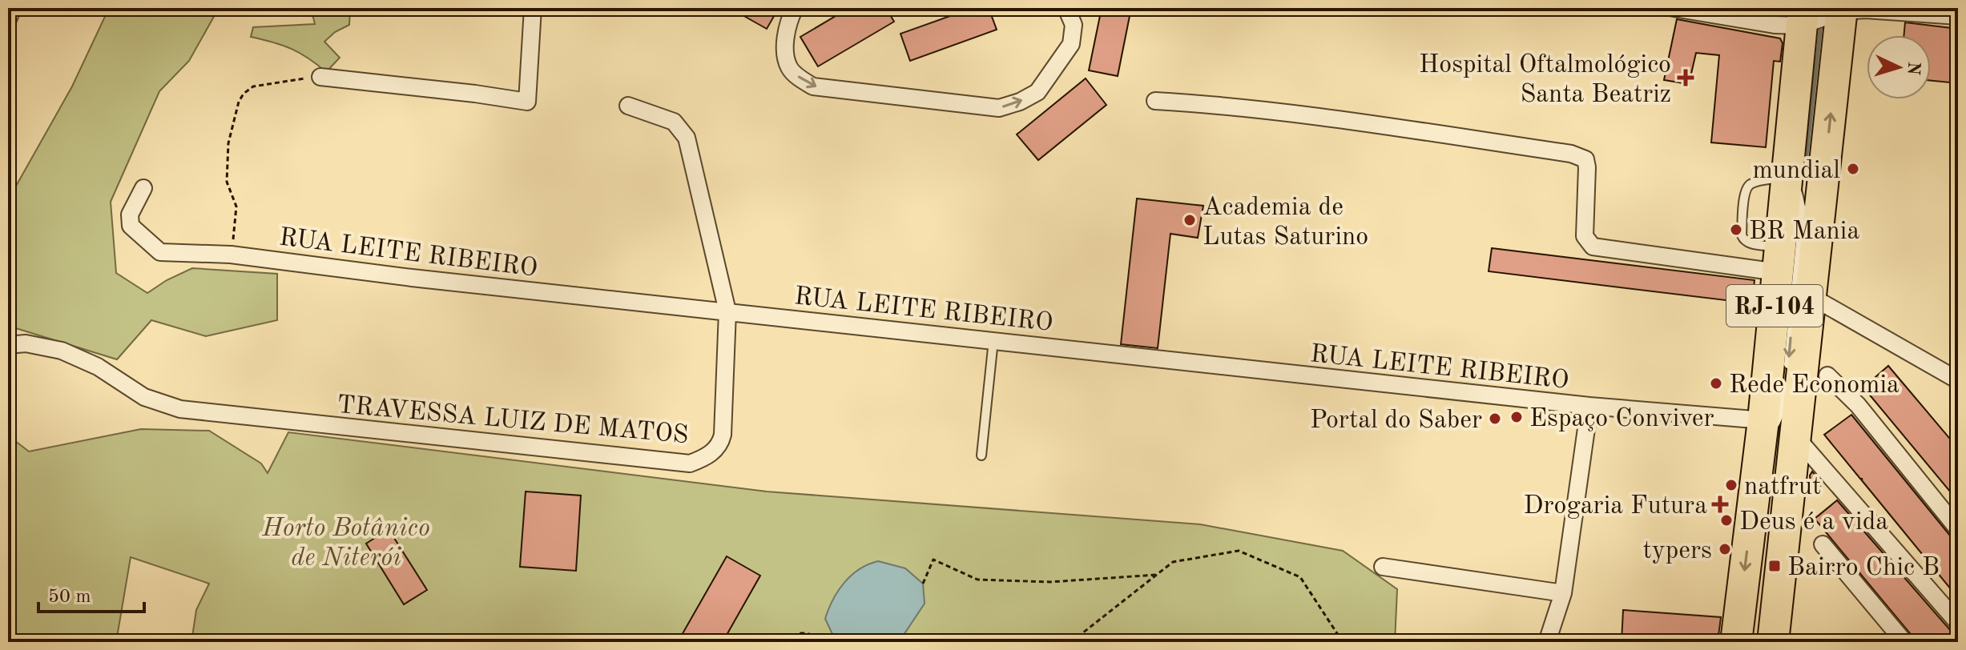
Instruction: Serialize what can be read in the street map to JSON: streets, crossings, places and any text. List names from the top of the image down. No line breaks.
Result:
{"streets":{"highway":["RJ-104"],"street":["RUA LEITE RIBEIRO","TRAVESSA LUIZ DE MATOS"]},"crossings":[["RUA LEITE RIBEIRO","RJ-104"],["RUA LEITE RIBEIRO","TRAVESSA LUIZ DE MATOS"]],"parks":["Horto Botânico de Niterói"],"places":{"health":["Hospital Oftalmológico Santa Beatriz","Drogaria Futura"],"other":["mundial","Academia de Lutas Saturino","BR Mania","Rede Economia","Espaço Conviver","Portal do Saber","natfrut","Deus é a vida","typers"],"transit":["Bairro Chic B"]},"scale_bar":"50 m","north":"right"}
